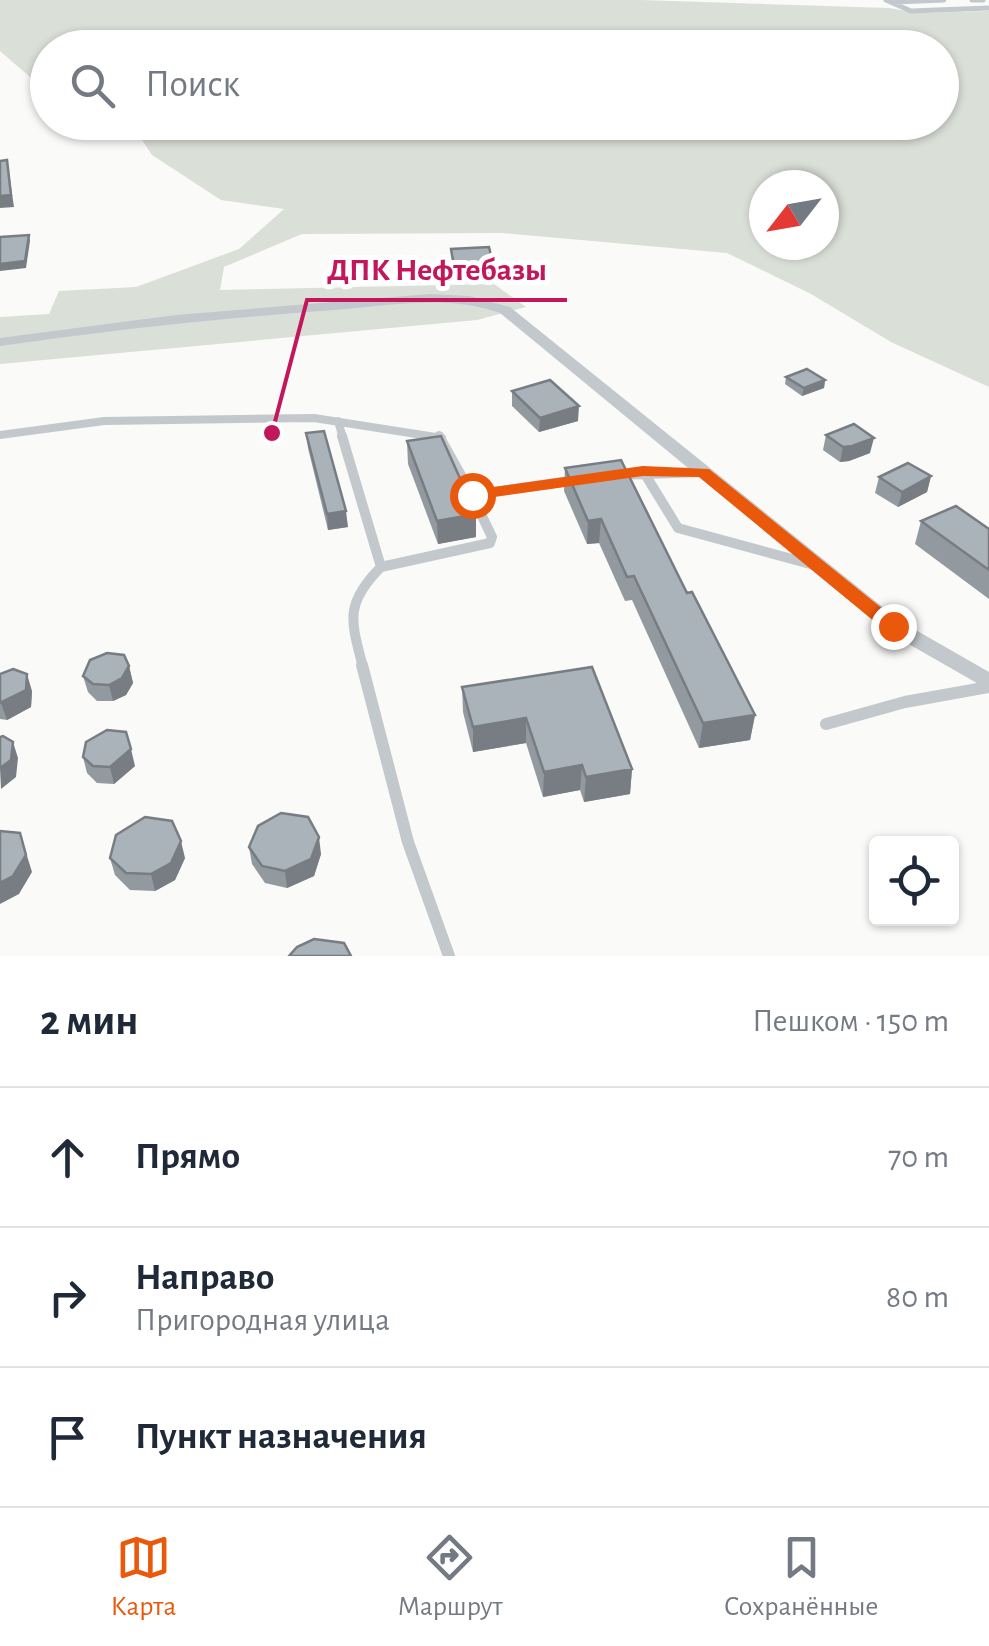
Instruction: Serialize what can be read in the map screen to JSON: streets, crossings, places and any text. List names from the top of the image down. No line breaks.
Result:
{"places":["ДПК Нефтебазы"],"north":"bottom left","page":{"search":"Поиск","heading":["2 мин","Пешком · 150 m"],"list":[["Прямо","70 m"],["Направо","Пригородная улица","80 m"],"Пункт назначения"],"nav":["Карта","Маршрут","Сохранённые"]}}
